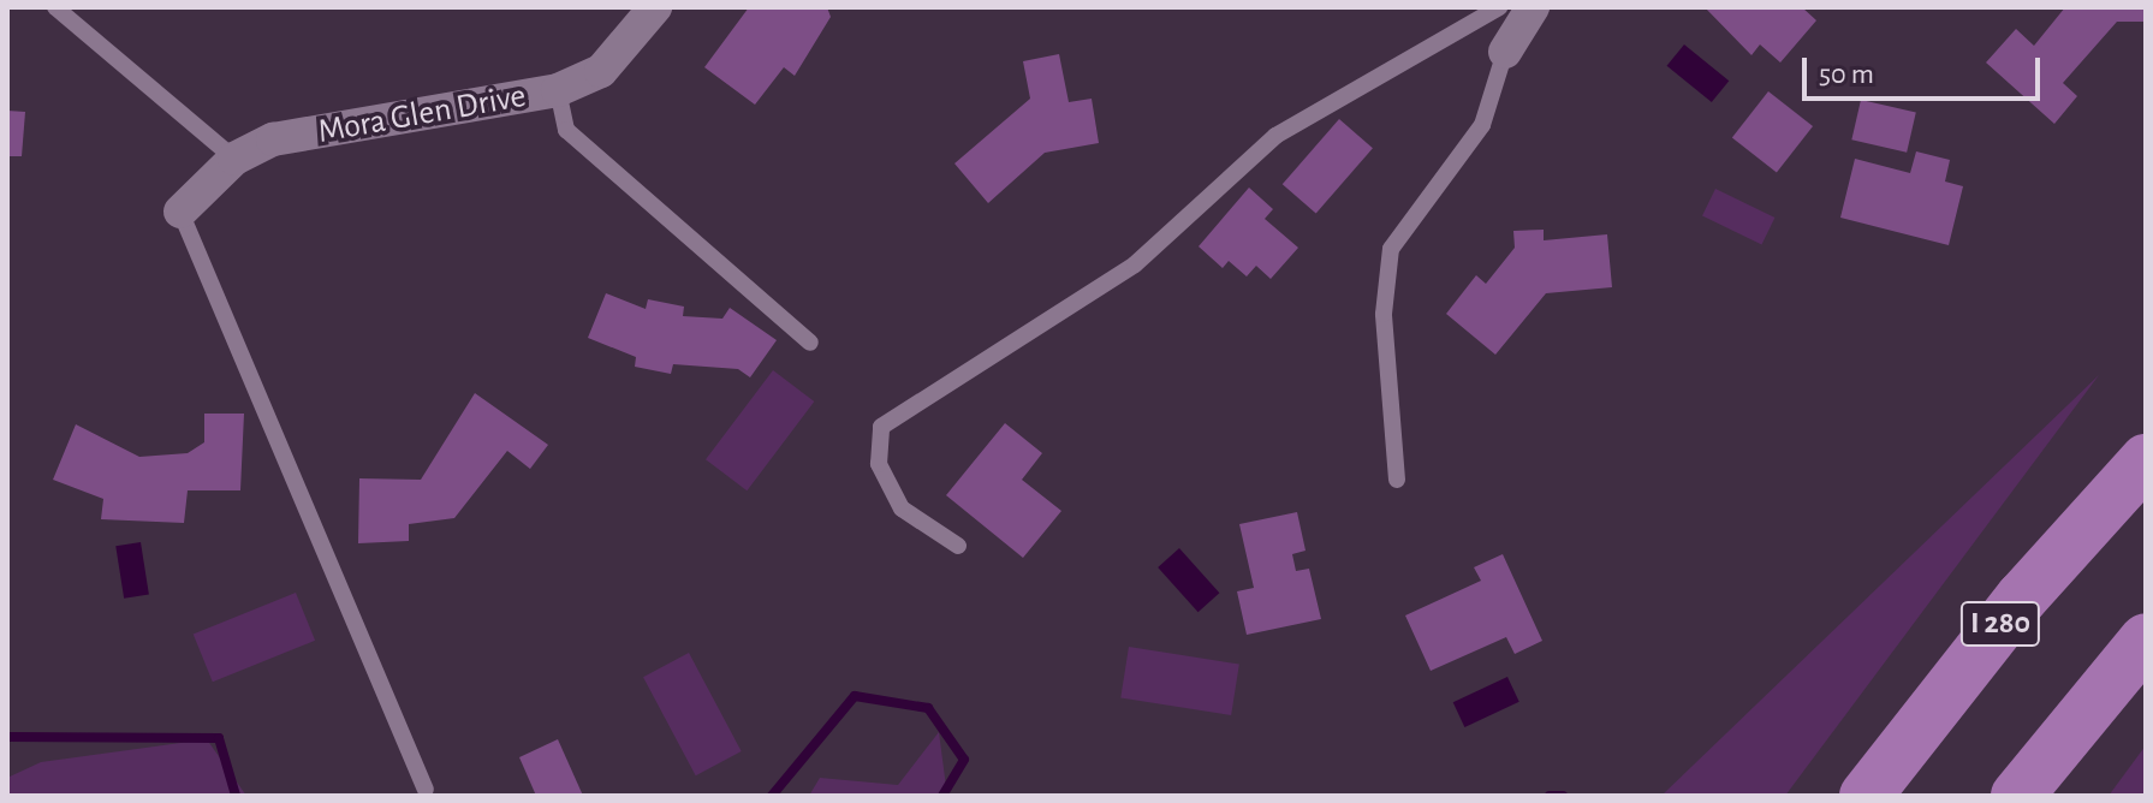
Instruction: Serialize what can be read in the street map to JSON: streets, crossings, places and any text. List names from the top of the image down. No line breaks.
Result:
{"streets":{"highway":["I 280"],"street":["Mora Glen Drive"]},"scale_bar":"50 m"}
